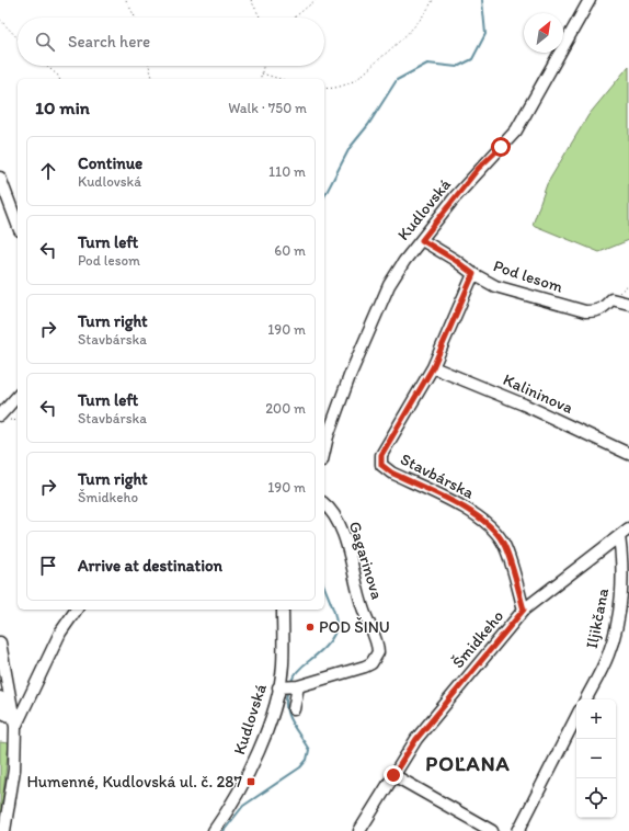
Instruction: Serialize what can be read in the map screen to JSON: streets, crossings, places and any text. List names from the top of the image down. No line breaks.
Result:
{"streets":{"street":["Kudlovská","Pod lesom","Kalininova","Stavbárska","Gagarinova","Iljikčana","Šmidkeho"]},"crossings":[["Kudlovská","Pod lesom"],["Kudlovská","Gagarinova"],["Pod lesom","Stavbárska"],["Kalininova","Stavbárska"],["Stavbárska","Šmidkeho"],["Iljikčana","Šmidkeho"]],"districts":["POĽANA"],"places":{"other":["POD ŠINU"],"transit":["Humenné, Kudlovská ul. č. 287"]},"north":"top right","page":{"search":"Search here","heading":["10 min","Walk · 750 m"],"list":[["Continue","Kudlovská","110 m"],["Turn left","Pod lesom","60 m"],["Turn right","Stavbárska","190 m"],["Turn left","Stavbárska","200 m"],["Turn right","Šmidkeho","190 m"],"Arrive at destination"],"map_buttons":["+","−"]}}
